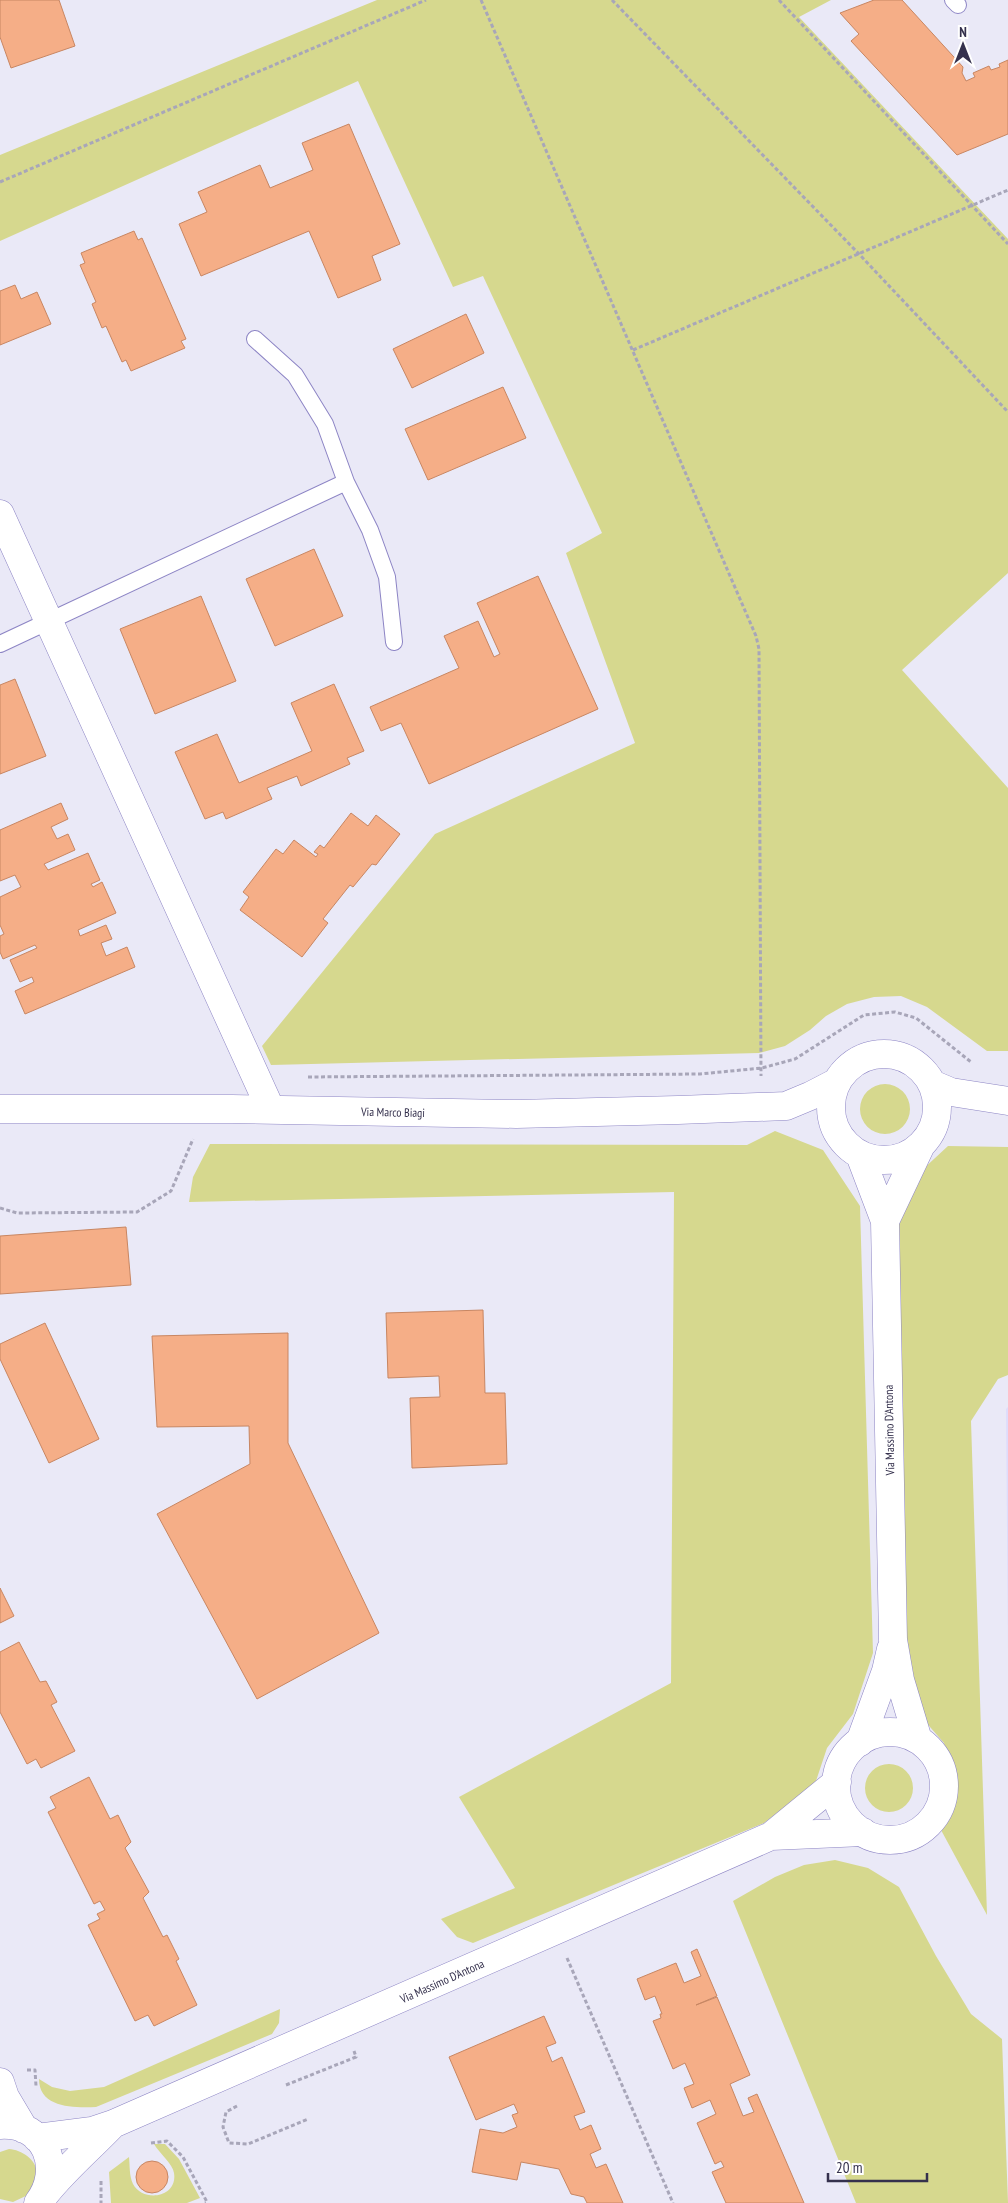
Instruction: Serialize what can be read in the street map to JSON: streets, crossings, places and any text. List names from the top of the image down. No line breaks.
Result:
{"streets":{"street":["Via Marco Biagi","Via Massimo D'Antona"]},"scale_bar":"20 m","north":"top"}
